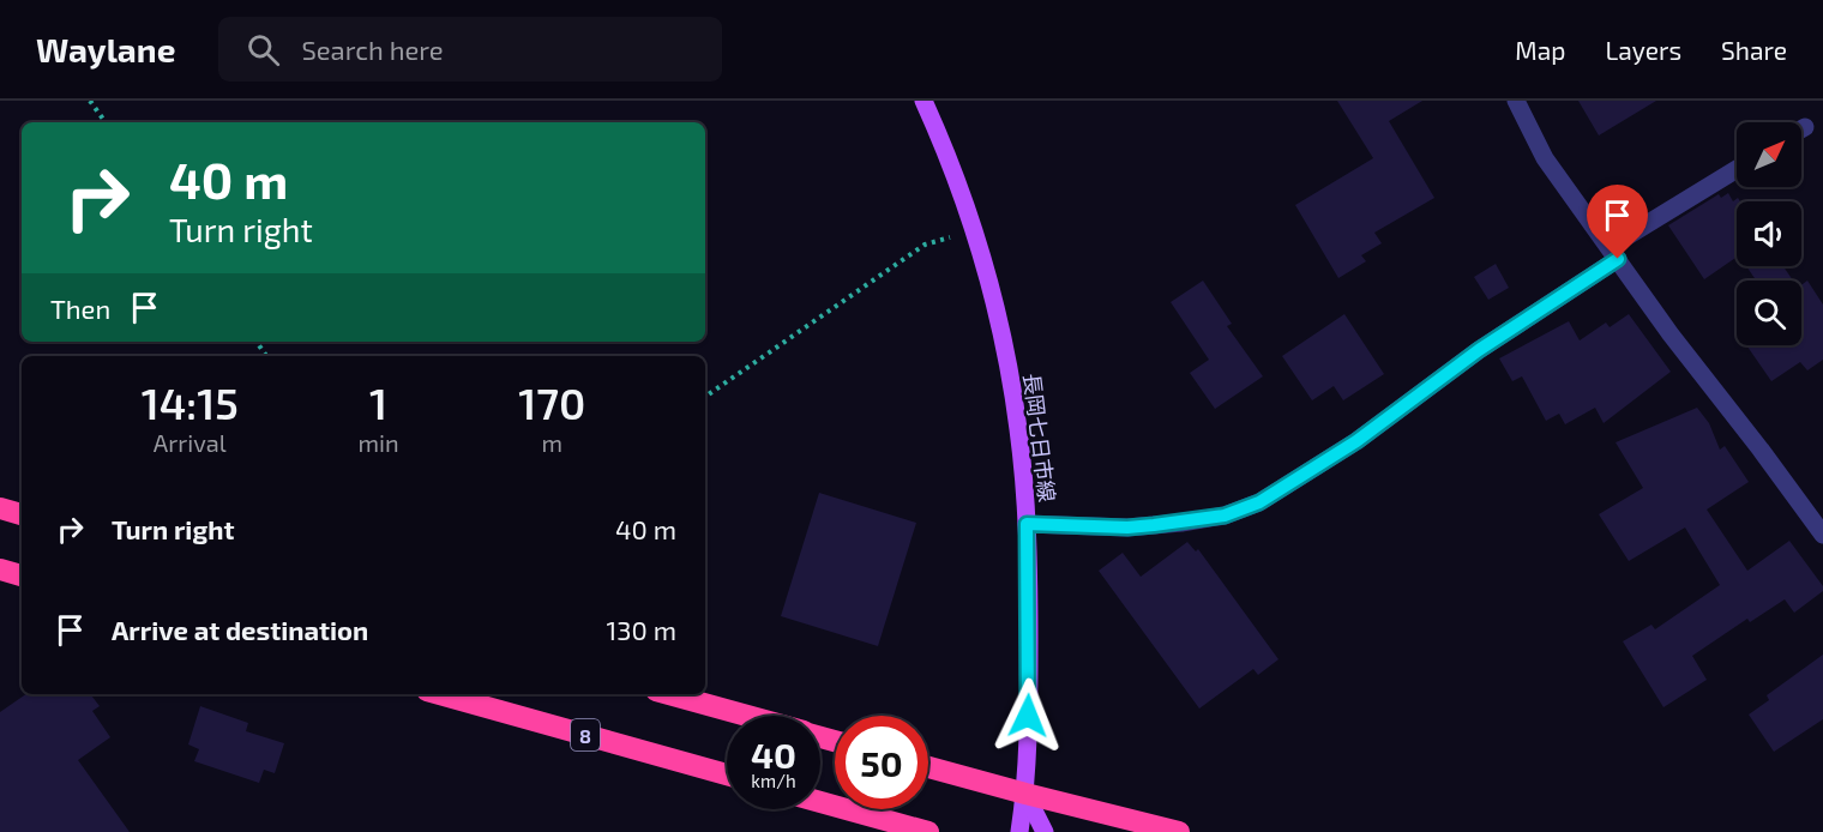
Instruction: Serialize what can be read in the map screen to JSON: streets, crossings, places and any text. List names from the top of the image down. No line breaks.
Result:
{"streets":{"highway":["8"],"main road":["長岡七日市線"]},"north":"top right","page":{"header":"Waylane","search":"Search here","nav":["Map","Layers","Share"],"turn":["40 m","Turn right"],"then":"Then","eta":["14:15","Arrival","1","min","170","m"],"list":[{"name":"Turn right","value":"40 m"},{"name":"Arrive at destination","value":"130 m"}],"speed":"40 km/h","limit":"50"}}
